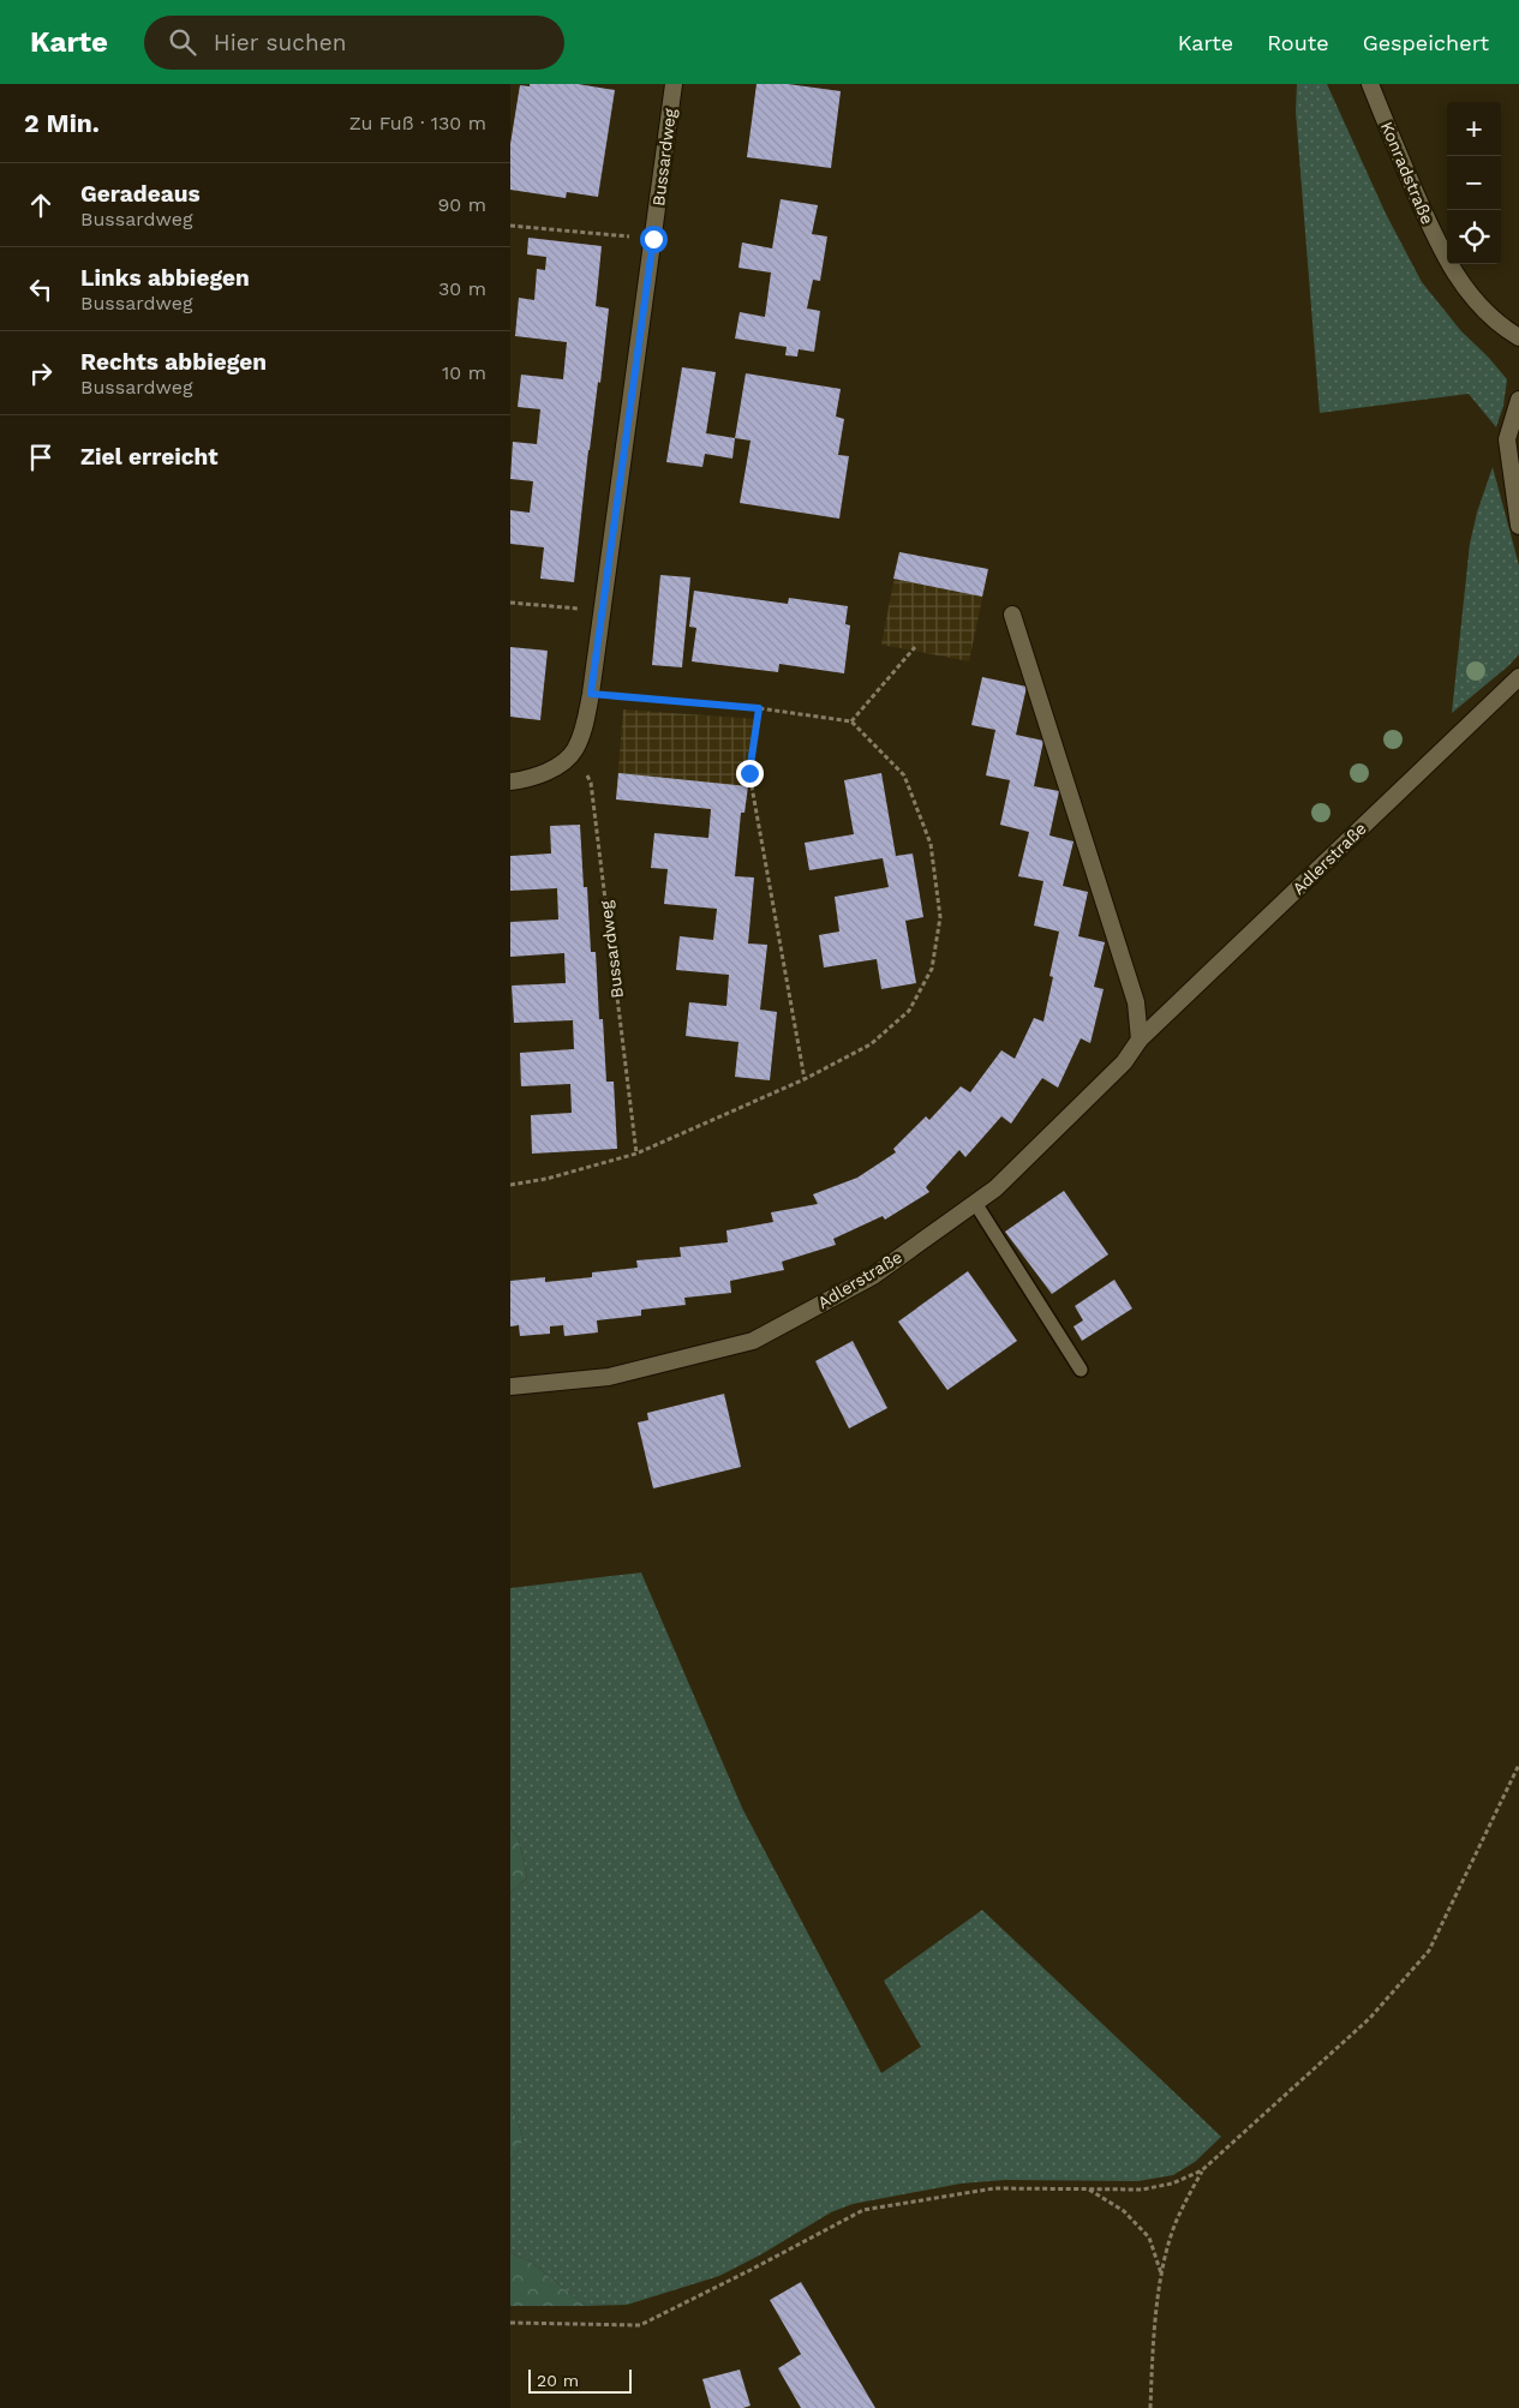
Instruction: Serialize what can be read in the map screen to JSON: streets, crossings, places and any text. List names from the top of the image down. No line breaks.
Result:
{"streets":{"street":["Bussardweg","Konradstraße","Adlerstraße"]},"scale_bar":"20 m","page":{"header":"Karte","search":"Hier suchen","nav":["Karte","Route","Gespeichert"],"heading":["2 Min.","Zu Fuß · 130 m"],"map_buttons":["+","−"],"list":[["Geradeaus","Bussardweg","90 m"],["Links abbiegen","Bussardweg","30 m"],["Rechts abbiegen","Bussardweg","10 m"],"Ziel erreicht"],"scale":"20 m"}}
